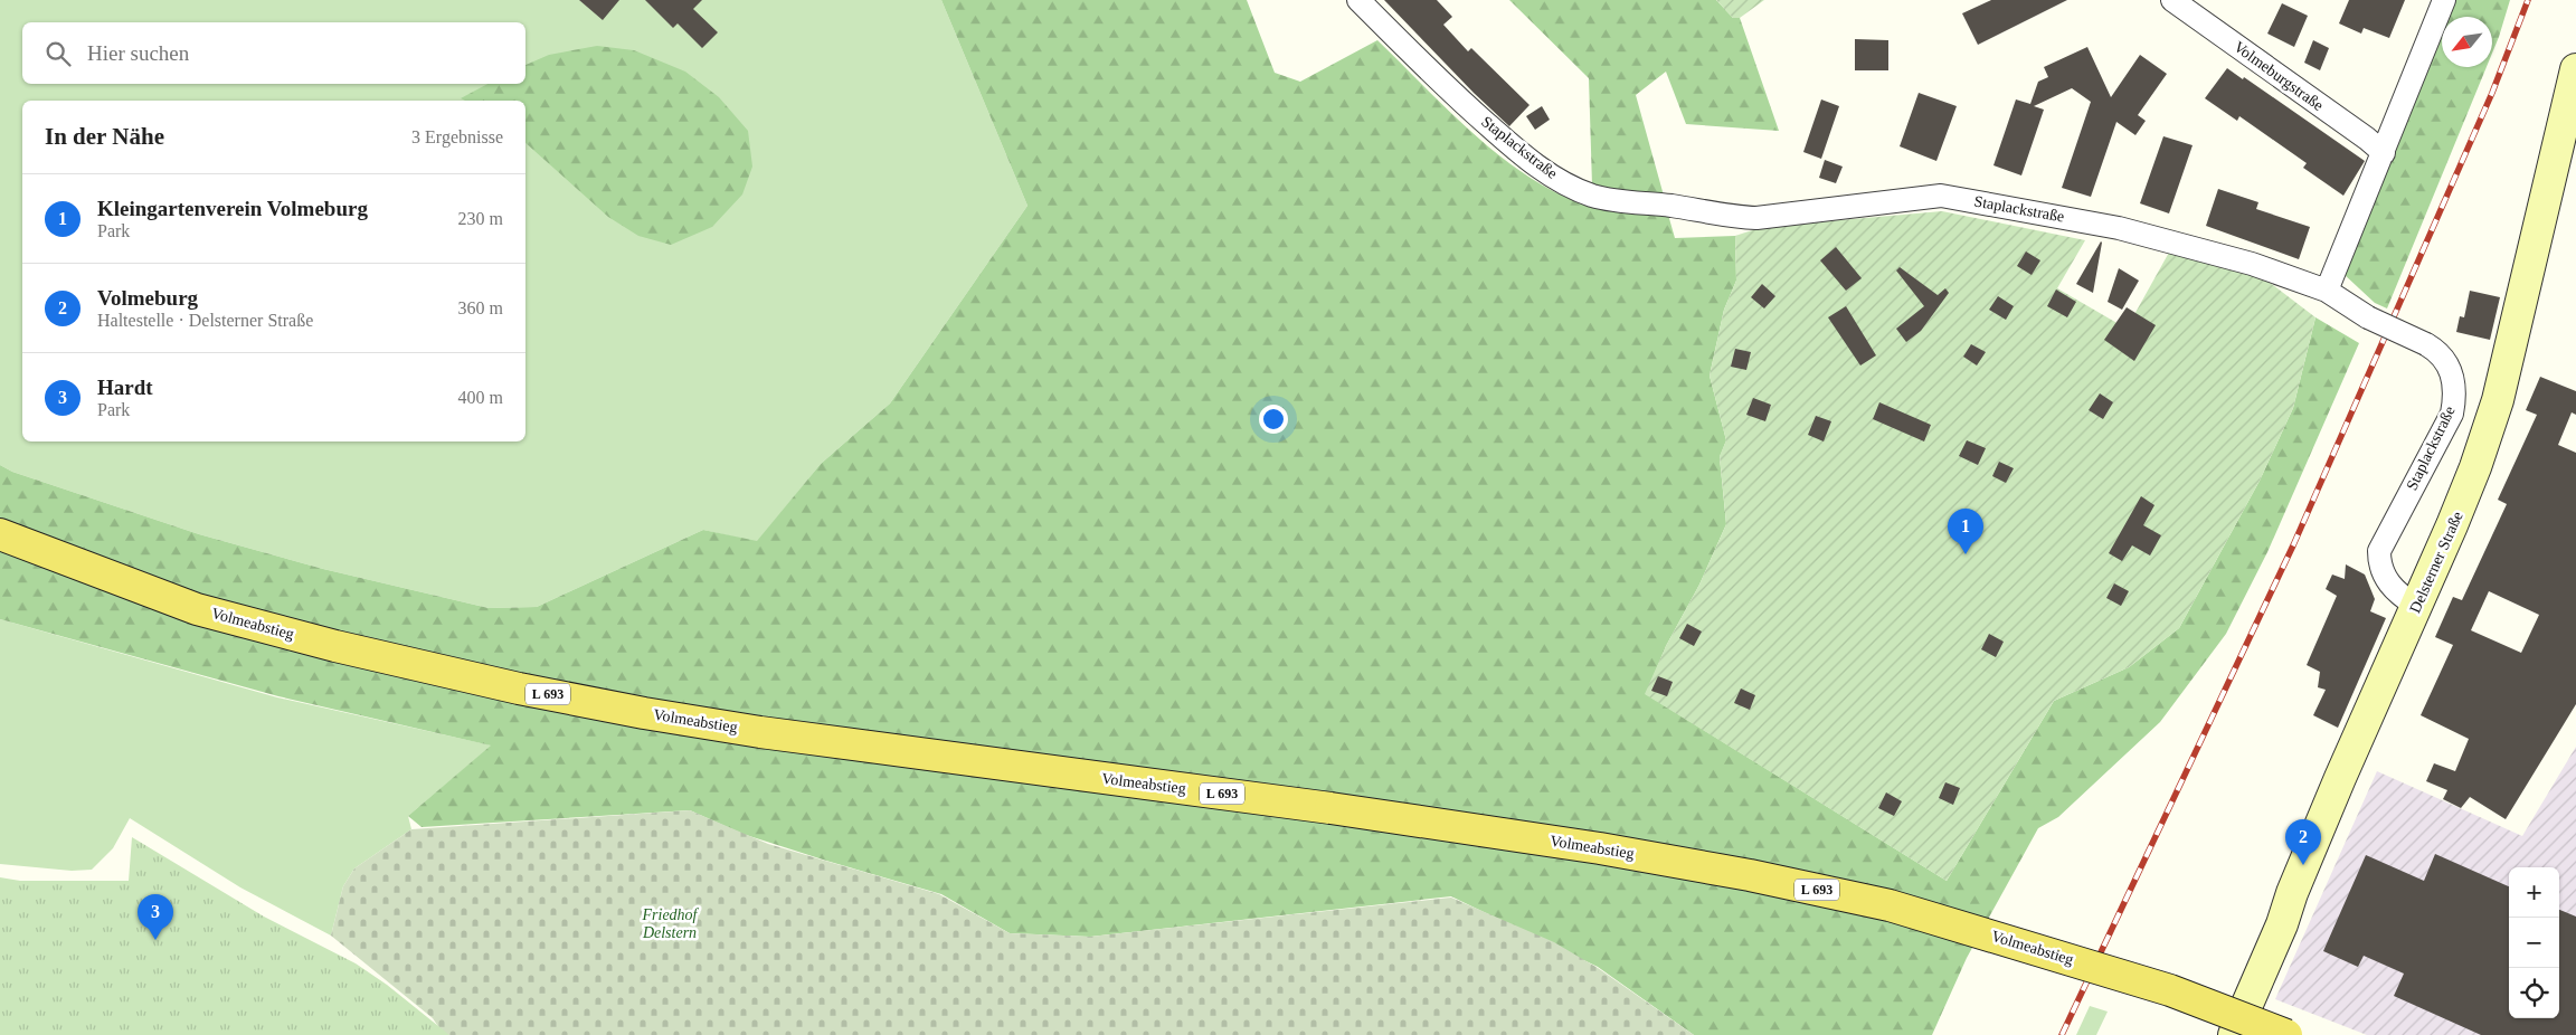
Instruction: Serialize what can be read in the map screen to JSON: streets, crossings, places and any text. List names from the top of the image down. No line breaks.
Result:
{"streets":{"main road":["Volmeabstieg","L 693"],"street":["Volmeburgstraße","Staplackstraße","Delsterner Straße"]},"crossings":[["Staplackstraße","Delsterner Straße"]],"parks":["Friedhof Delstern"],"north":"bottom left","page":{"search":"Hier suchen","heading":["In der Nähe","3 Ergebnisse"],"list":[{"mark":"1","name":"Kleingartenverein Volmeburg","note":"Park","value":"230 m"},{"mark":"2","name":"Volmeburg","note":"Haltestelle · Delsterner Straße","value":"360 m"},{"mark":"3","name":"Hardt","note":"Park","value":"400 m"}],"pins":["1","2","3"],"map_buttons":["+","−"]}}
